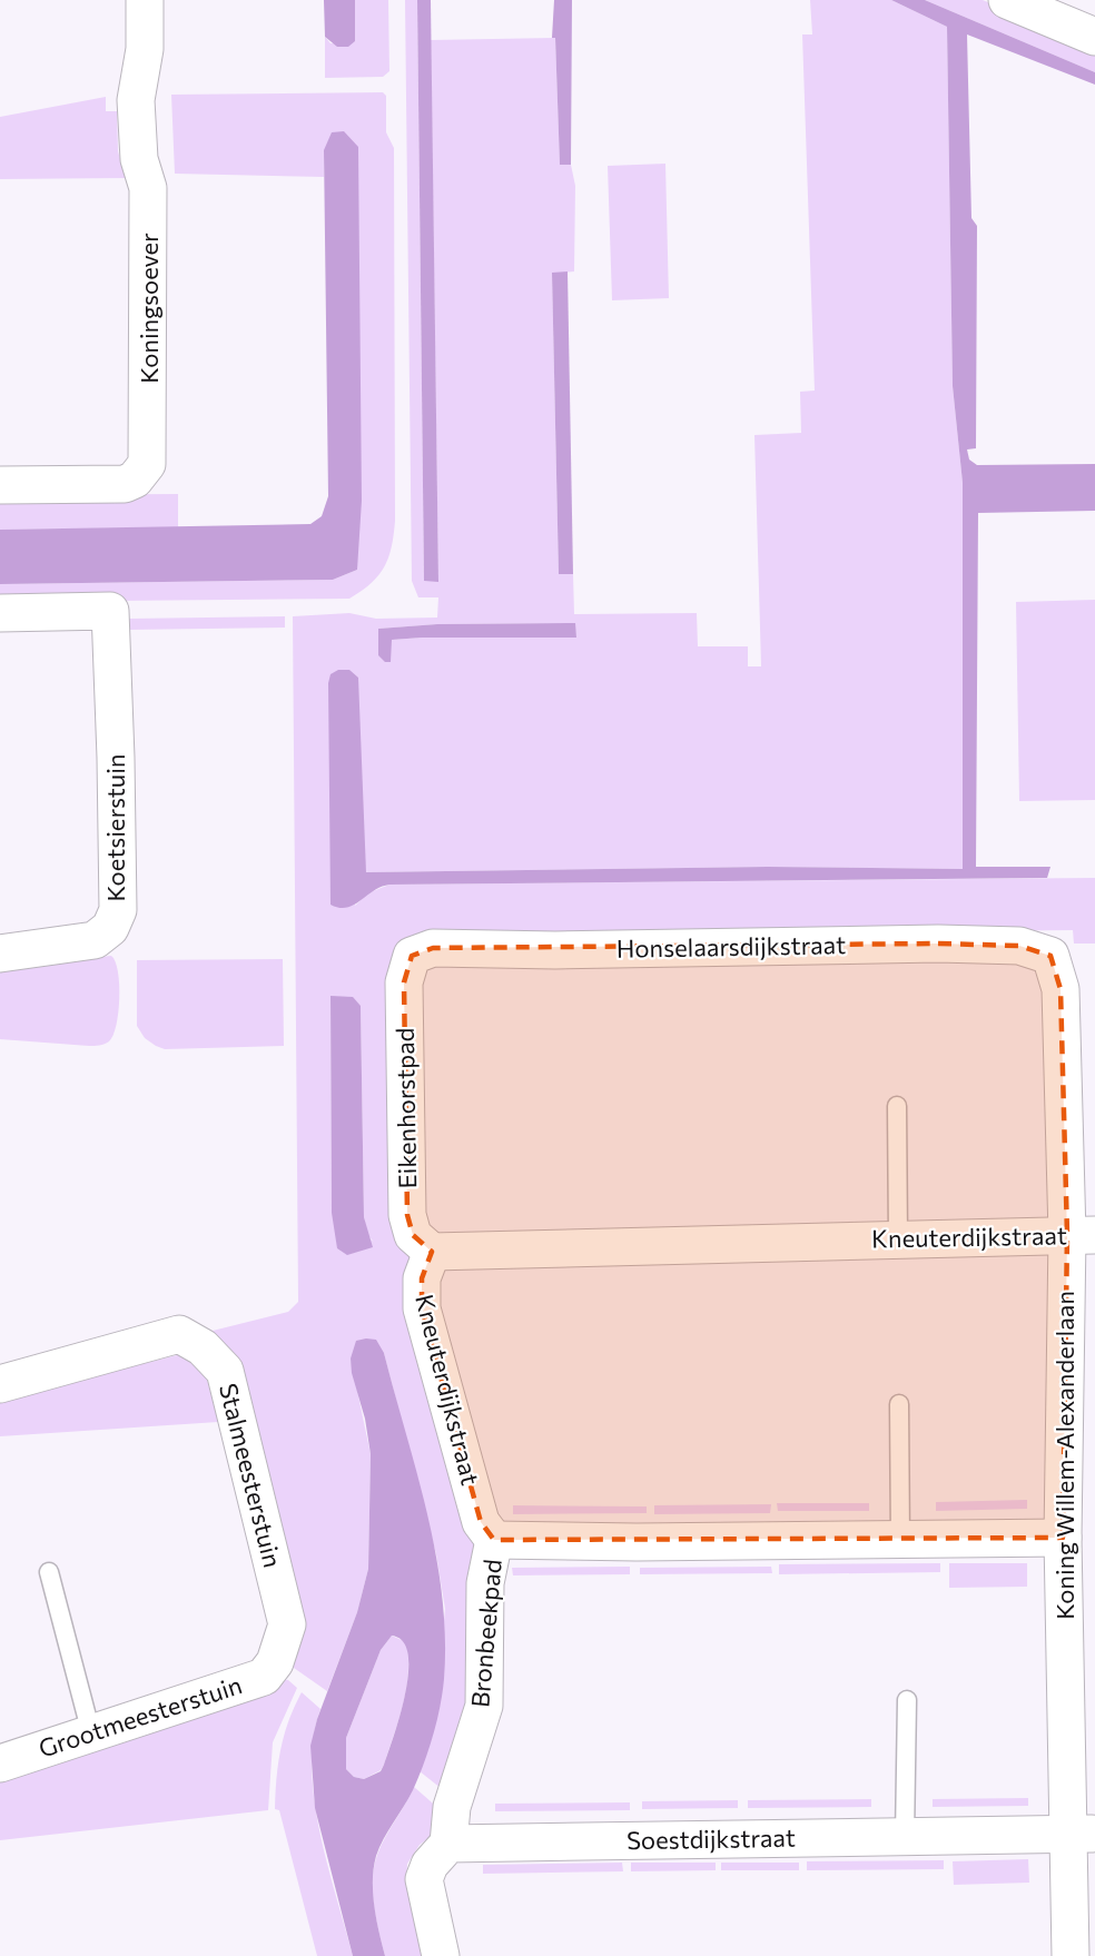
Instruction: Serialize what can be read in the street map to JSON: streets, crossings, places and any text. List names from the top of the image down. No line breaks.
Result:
{"streets":{"street":["Koningsoever","Koetsierstuin","Honselaarsdijkstraat","Eikenhorstpad","Kneuterdijkstraat","Koning Willem-Alexanderlaan","Stalmeesterstuin","Bronbeekpad","Grootmeesterstuin","Soestdijkstraat"]},"crossings":[["Honselaarsdijkstraat","Eikenhorstpad"],["Honselaarsdijkstraat","Koning Willem-Alexanderlaan"],["Eikenhorstpad","Kneuterdijkstraat"],["Kneuterdijkstraat","Koning Willem-Alexanderlaan"],["Kneuterdijkstraat","Bronbeekpad"],["Koning Willem-Alexanderlaan","Soestdijkstraat"],["Stalmeesterstuin","Grootmeesterstuin"],["Bronbeekpad","Soestdijkstraat"]]}
